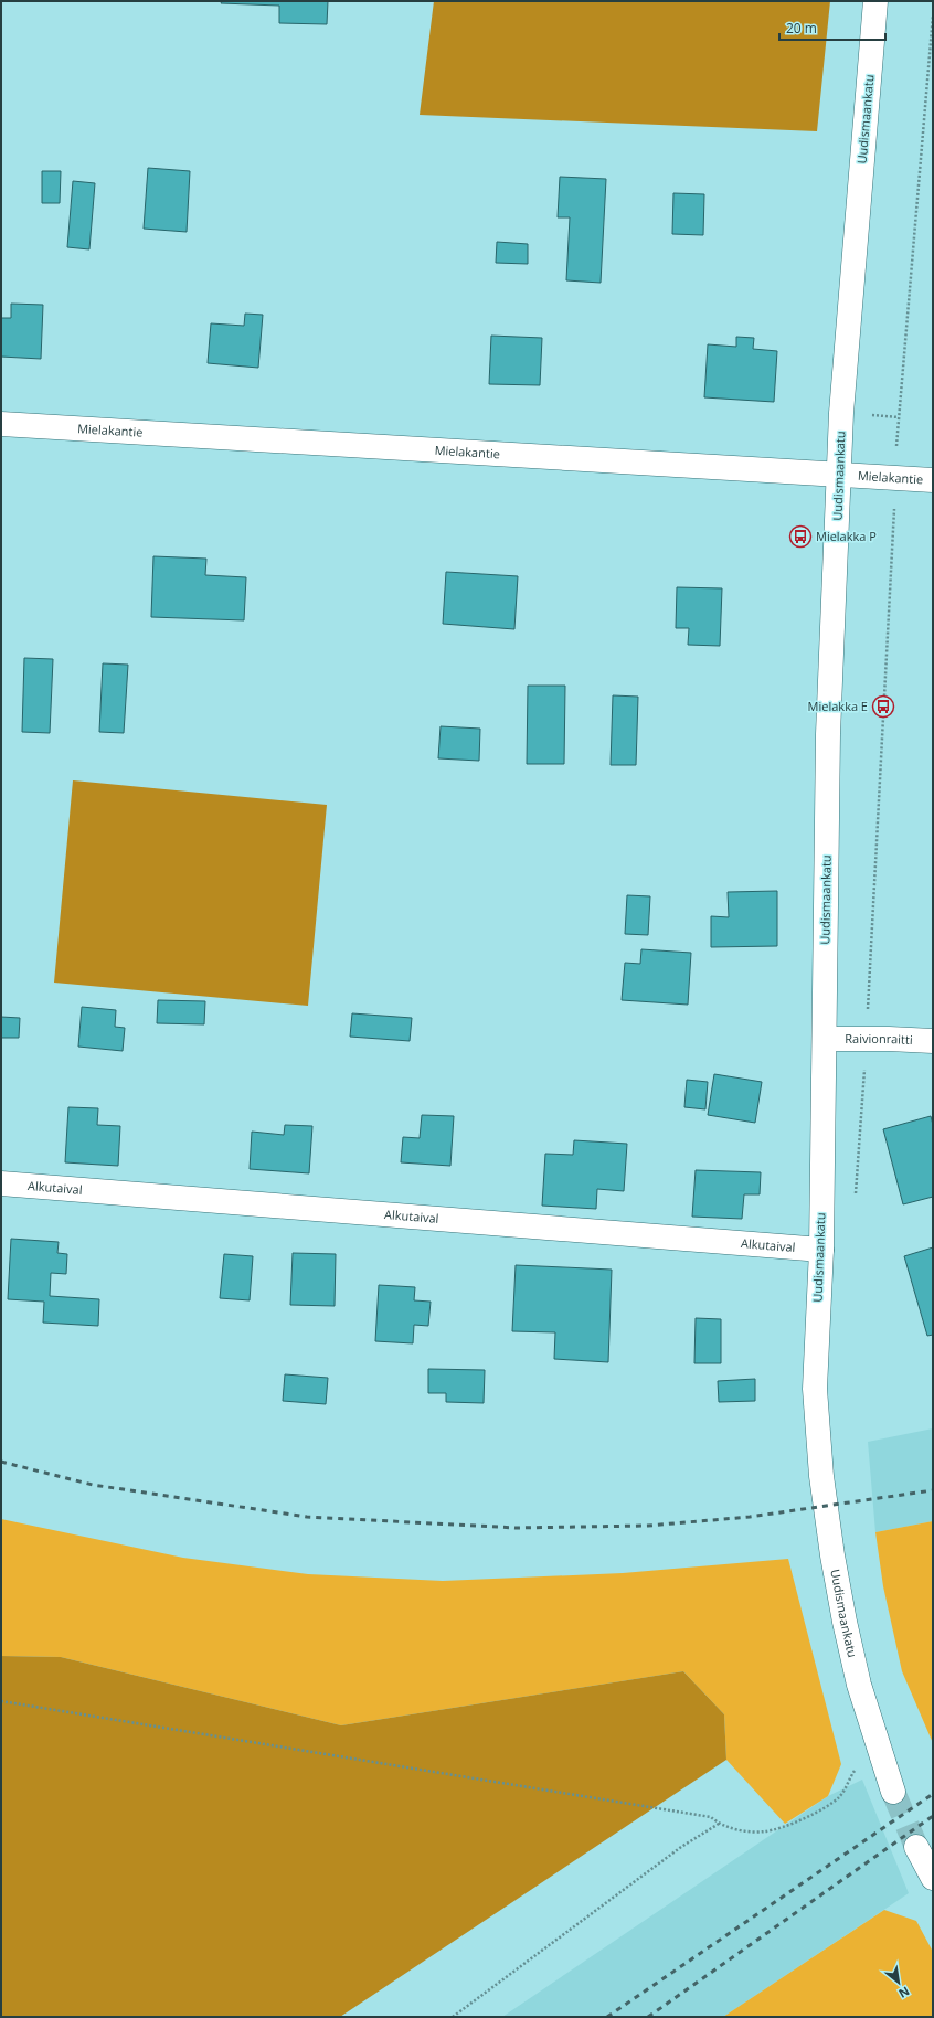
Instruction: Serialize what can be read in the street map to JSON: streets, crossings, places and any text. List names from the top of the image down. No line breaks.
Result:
{"streets":{"street":["Uudismaankatu","Mielakantie","Raivionraitti","Alkutaival"]},"crossings":[["Uudismaankatu","Mielakantie"],["Uudismaankatu","Raivionraitti"],["Uudismaankatu","Alkutaival"]],"places":{"bus stop":["Mielakka P","Mielakka E"]},"scale_bar":"20 m","north":"bottom right"}
